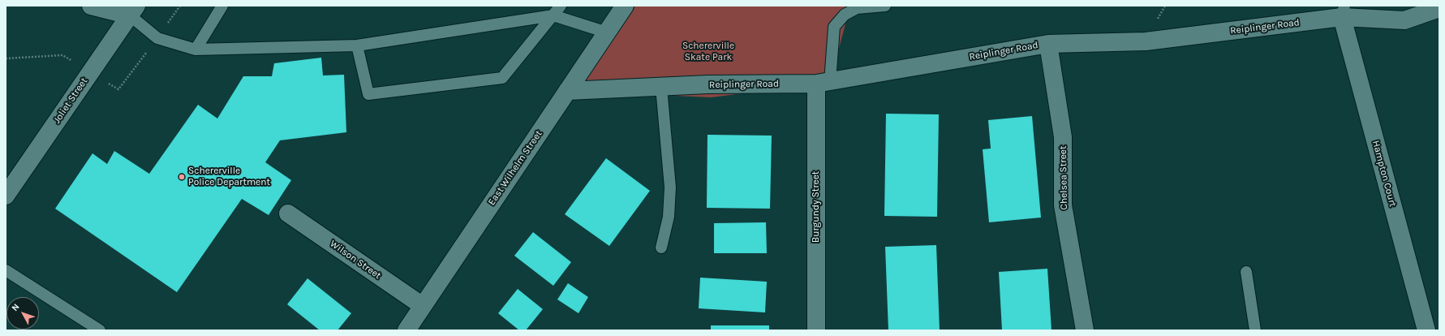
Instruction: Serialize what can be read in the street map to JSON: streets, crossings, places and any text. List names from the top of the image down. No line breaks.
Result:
{"streets":{"street":["Reiplinger Road","Joliet Street","East Wilhelm Street","Hampton Court","Chelsea Street","Burgundy Street","Wilson Street"]},"crossings":[["Reiplinger Road","East Wilhelm Street"],["Reiplinger Road","Hampton Court"],["Reiplinger Road","Chelsea Street"],["Reiplinger Road","Burgundy Street"],["East Wilhelm Street","Wilson Street"]],"parks":["Schererville Skate Park"],"places":["Schererville Police Department"],"north":"top left"}
